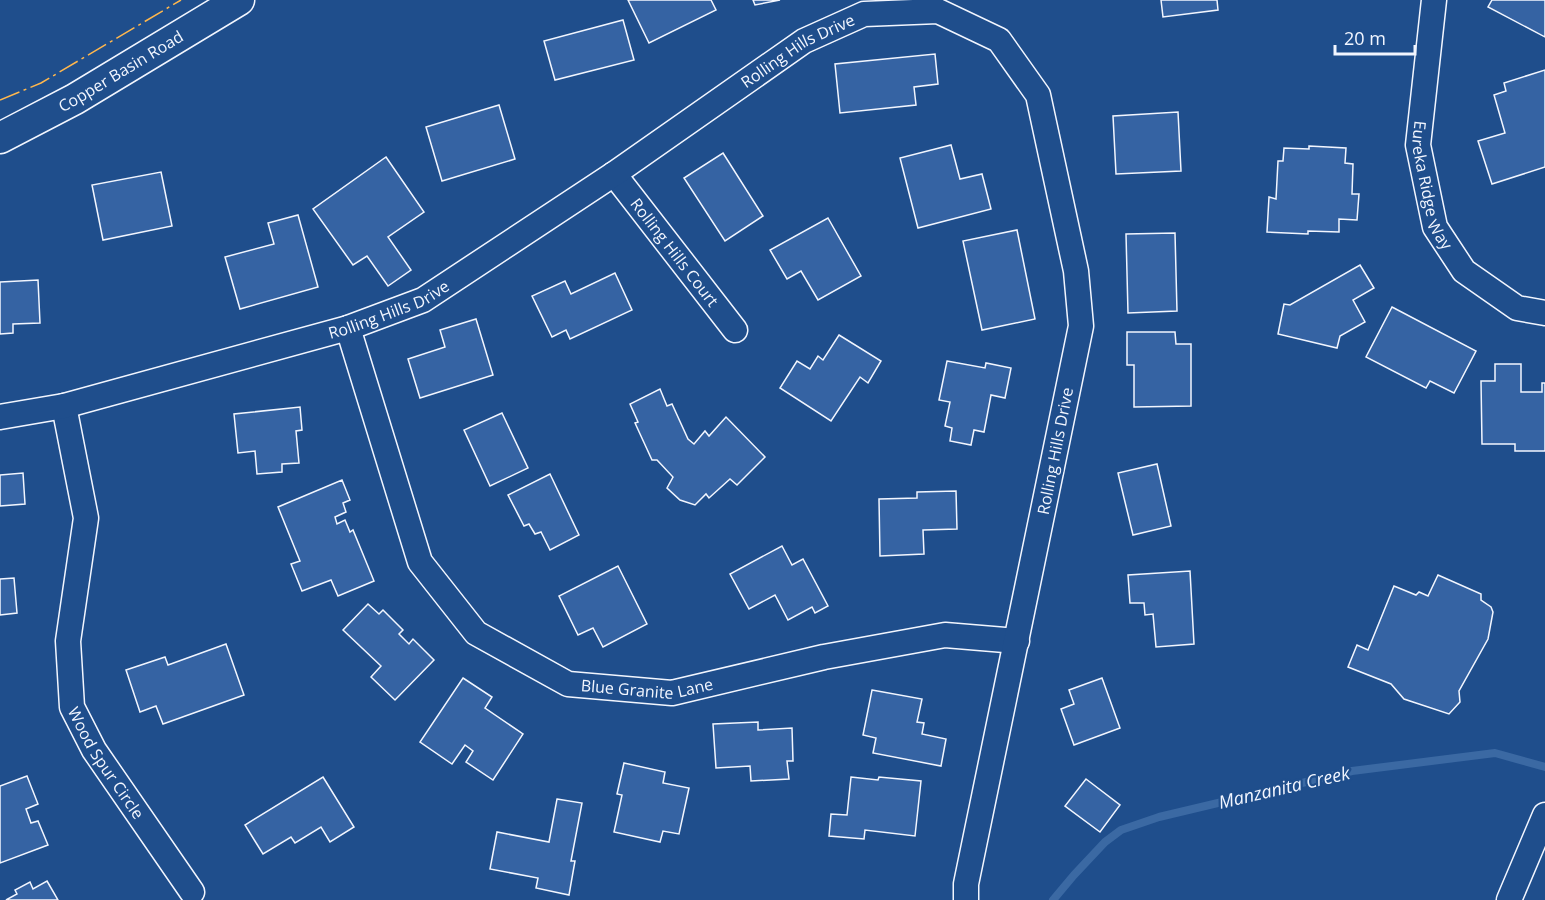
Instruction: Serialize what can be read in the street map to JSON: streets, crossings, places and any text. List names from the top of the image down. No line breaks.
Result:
{"streets":{"street":["Rolling Hills Drive","Copper Basin Road","Eureka Ridge Way","Rolling Hills Court","Blue Granite Lane","Wood Spur Circle"]},"crossings":[["Rolling Hills Drive","Rolling Hills Court"],["Rolling Hills Drive","Blue Granite Lane"],["Rolling Hills Drive","Wood Spur Circle"]],"water":["Manzanita Creek"],"scale_bar":"20 m"}
